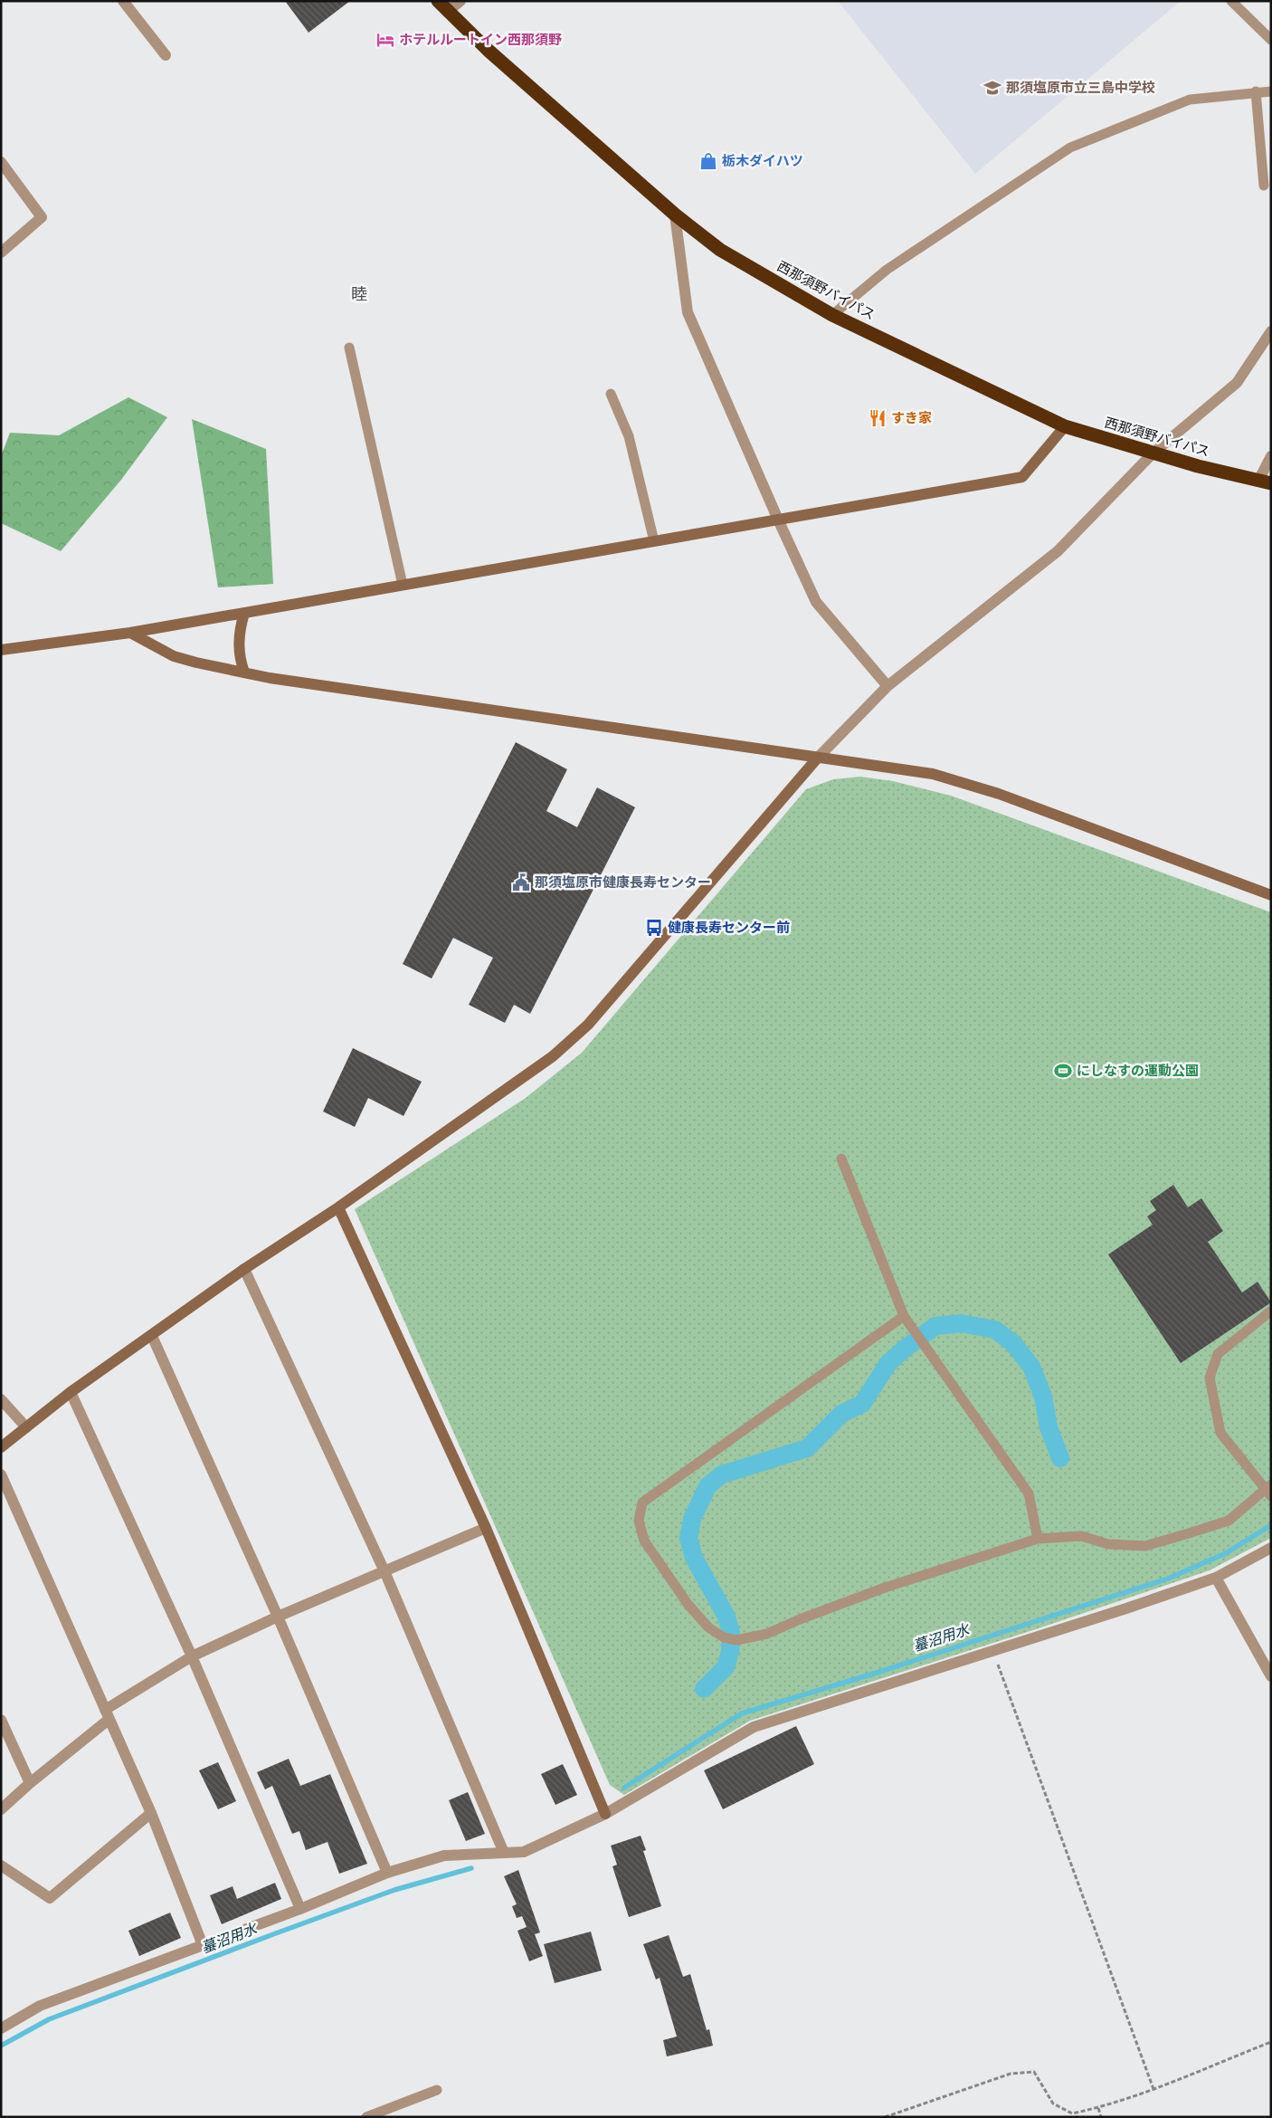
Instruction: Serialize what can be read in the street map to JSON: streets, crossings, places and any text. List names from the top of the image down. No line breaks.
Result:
{"streets":{"highway":["西那須野バイパス"]},"districts":["睦"],"water":["蟇沼用水"],"places":{"hotel":["ホテルルートイン西那須野"],"school or university":["那須塩原市立三島中学校"],"shop":["栃木ダイハツ"],"restaurant":["すき家"],"public building":["那須塩原市健康長寿センター"],"bus stop":["健康長寿センター前"],"sports":["にしなすの運動公園"]}}
